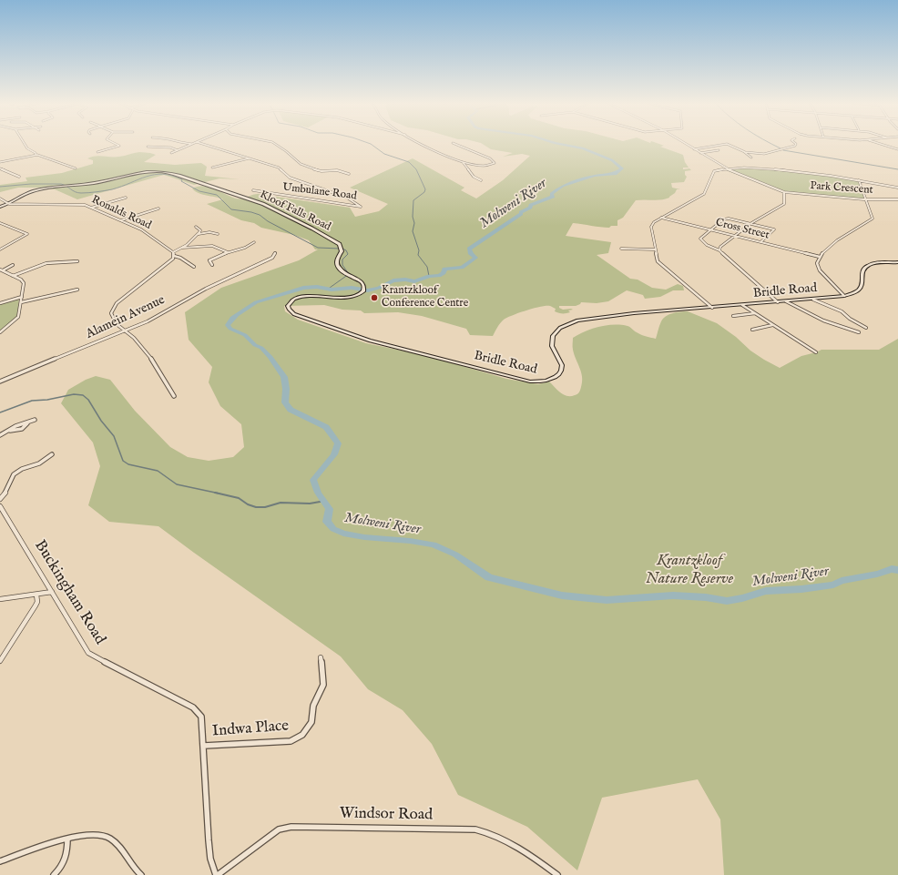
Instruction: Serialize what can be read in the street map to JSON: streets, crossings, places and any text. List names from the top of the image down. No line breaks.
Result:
{"streets":{"main road":["Kloof Falls Road","Bridle Road"],"street":["Park Crescent","Umbulane Road","Ronalds Road","Cross Street","Alamein Avenue","Buckingham Road","Indwa Place","Windsor Road"]},"crossings":[["Kloof Falls Road","Ronalds Road"],["Kloof Falls Road","Bridle Road"],["Buckingham Road","Indwa Place"],["Buckingham Road","Windsor Road"]],"water":["Molweni River"],"parks":["Krantzkloof Nature Reserve"],"places":["Krantzkloof Conference Centre"]}
